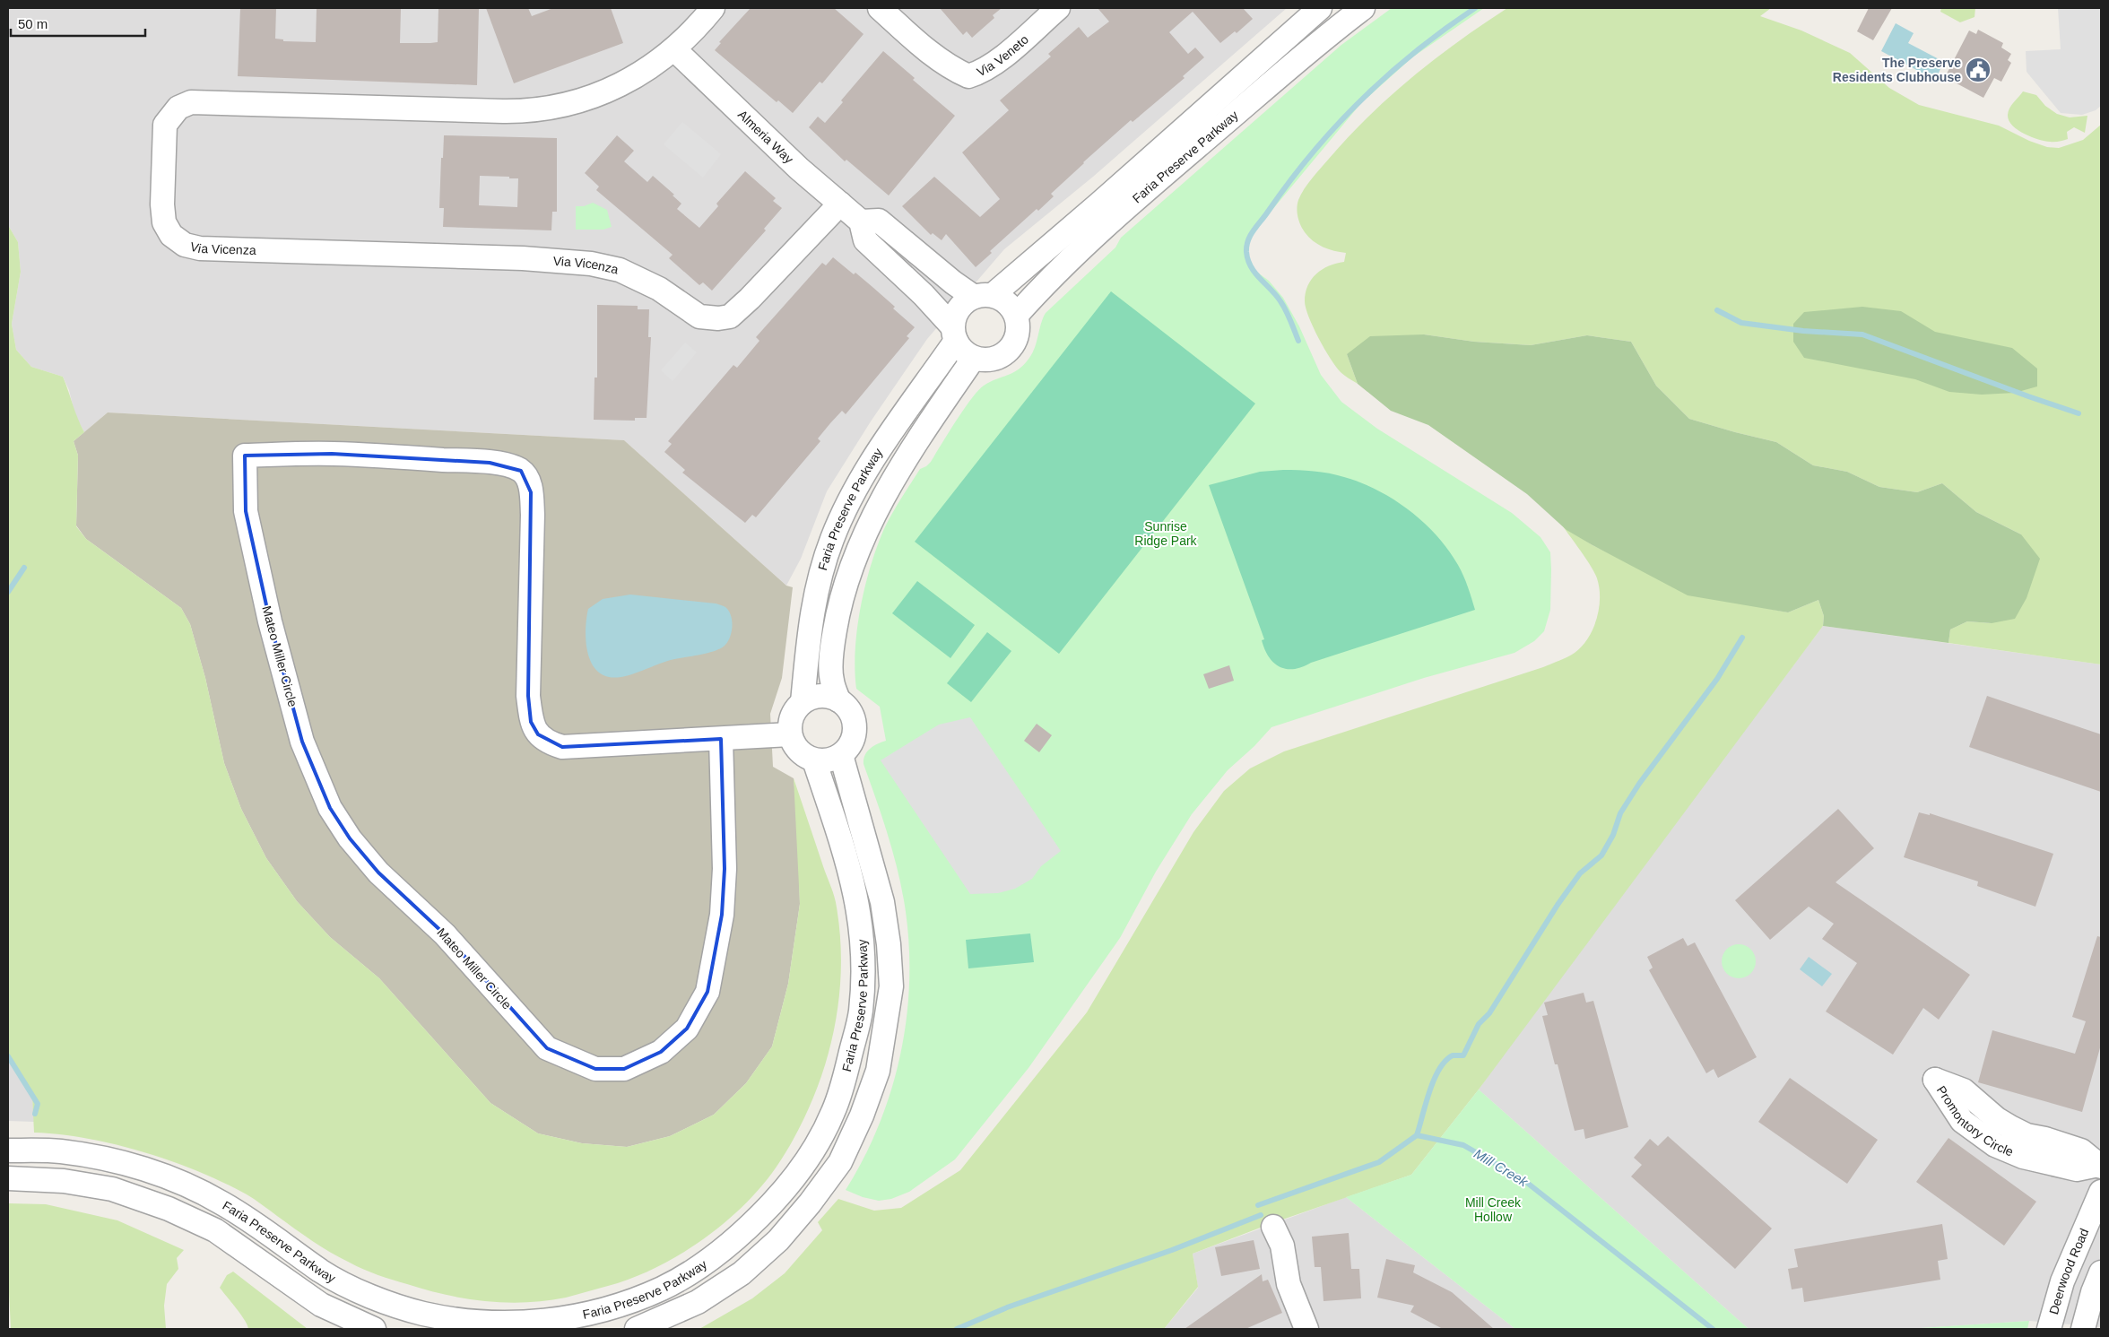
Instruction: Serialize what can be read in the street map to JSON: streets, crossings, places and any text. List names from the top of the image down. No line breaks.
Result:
{"streets":{"street":["Via Veneto","Almeria Way","Faria Preserve Parkway","Via Vicenza","Mateo Miller Circle","Promontory Circle","Deerwood Road"]},"crossings":[["Almeria Way","Faria Preserve Parkway"],["Almeria Way","Via Vicenza"],["Faria Preserve Parkway","Mateo Miller Circle"]],"water":["Mill Creek"],"parks":["Sunrise Ridge Park","Mill Creek Hollow"],"places":{"public building":["The Preserve Residents Clubhouse"]},"scale_bar":"50 m"}
